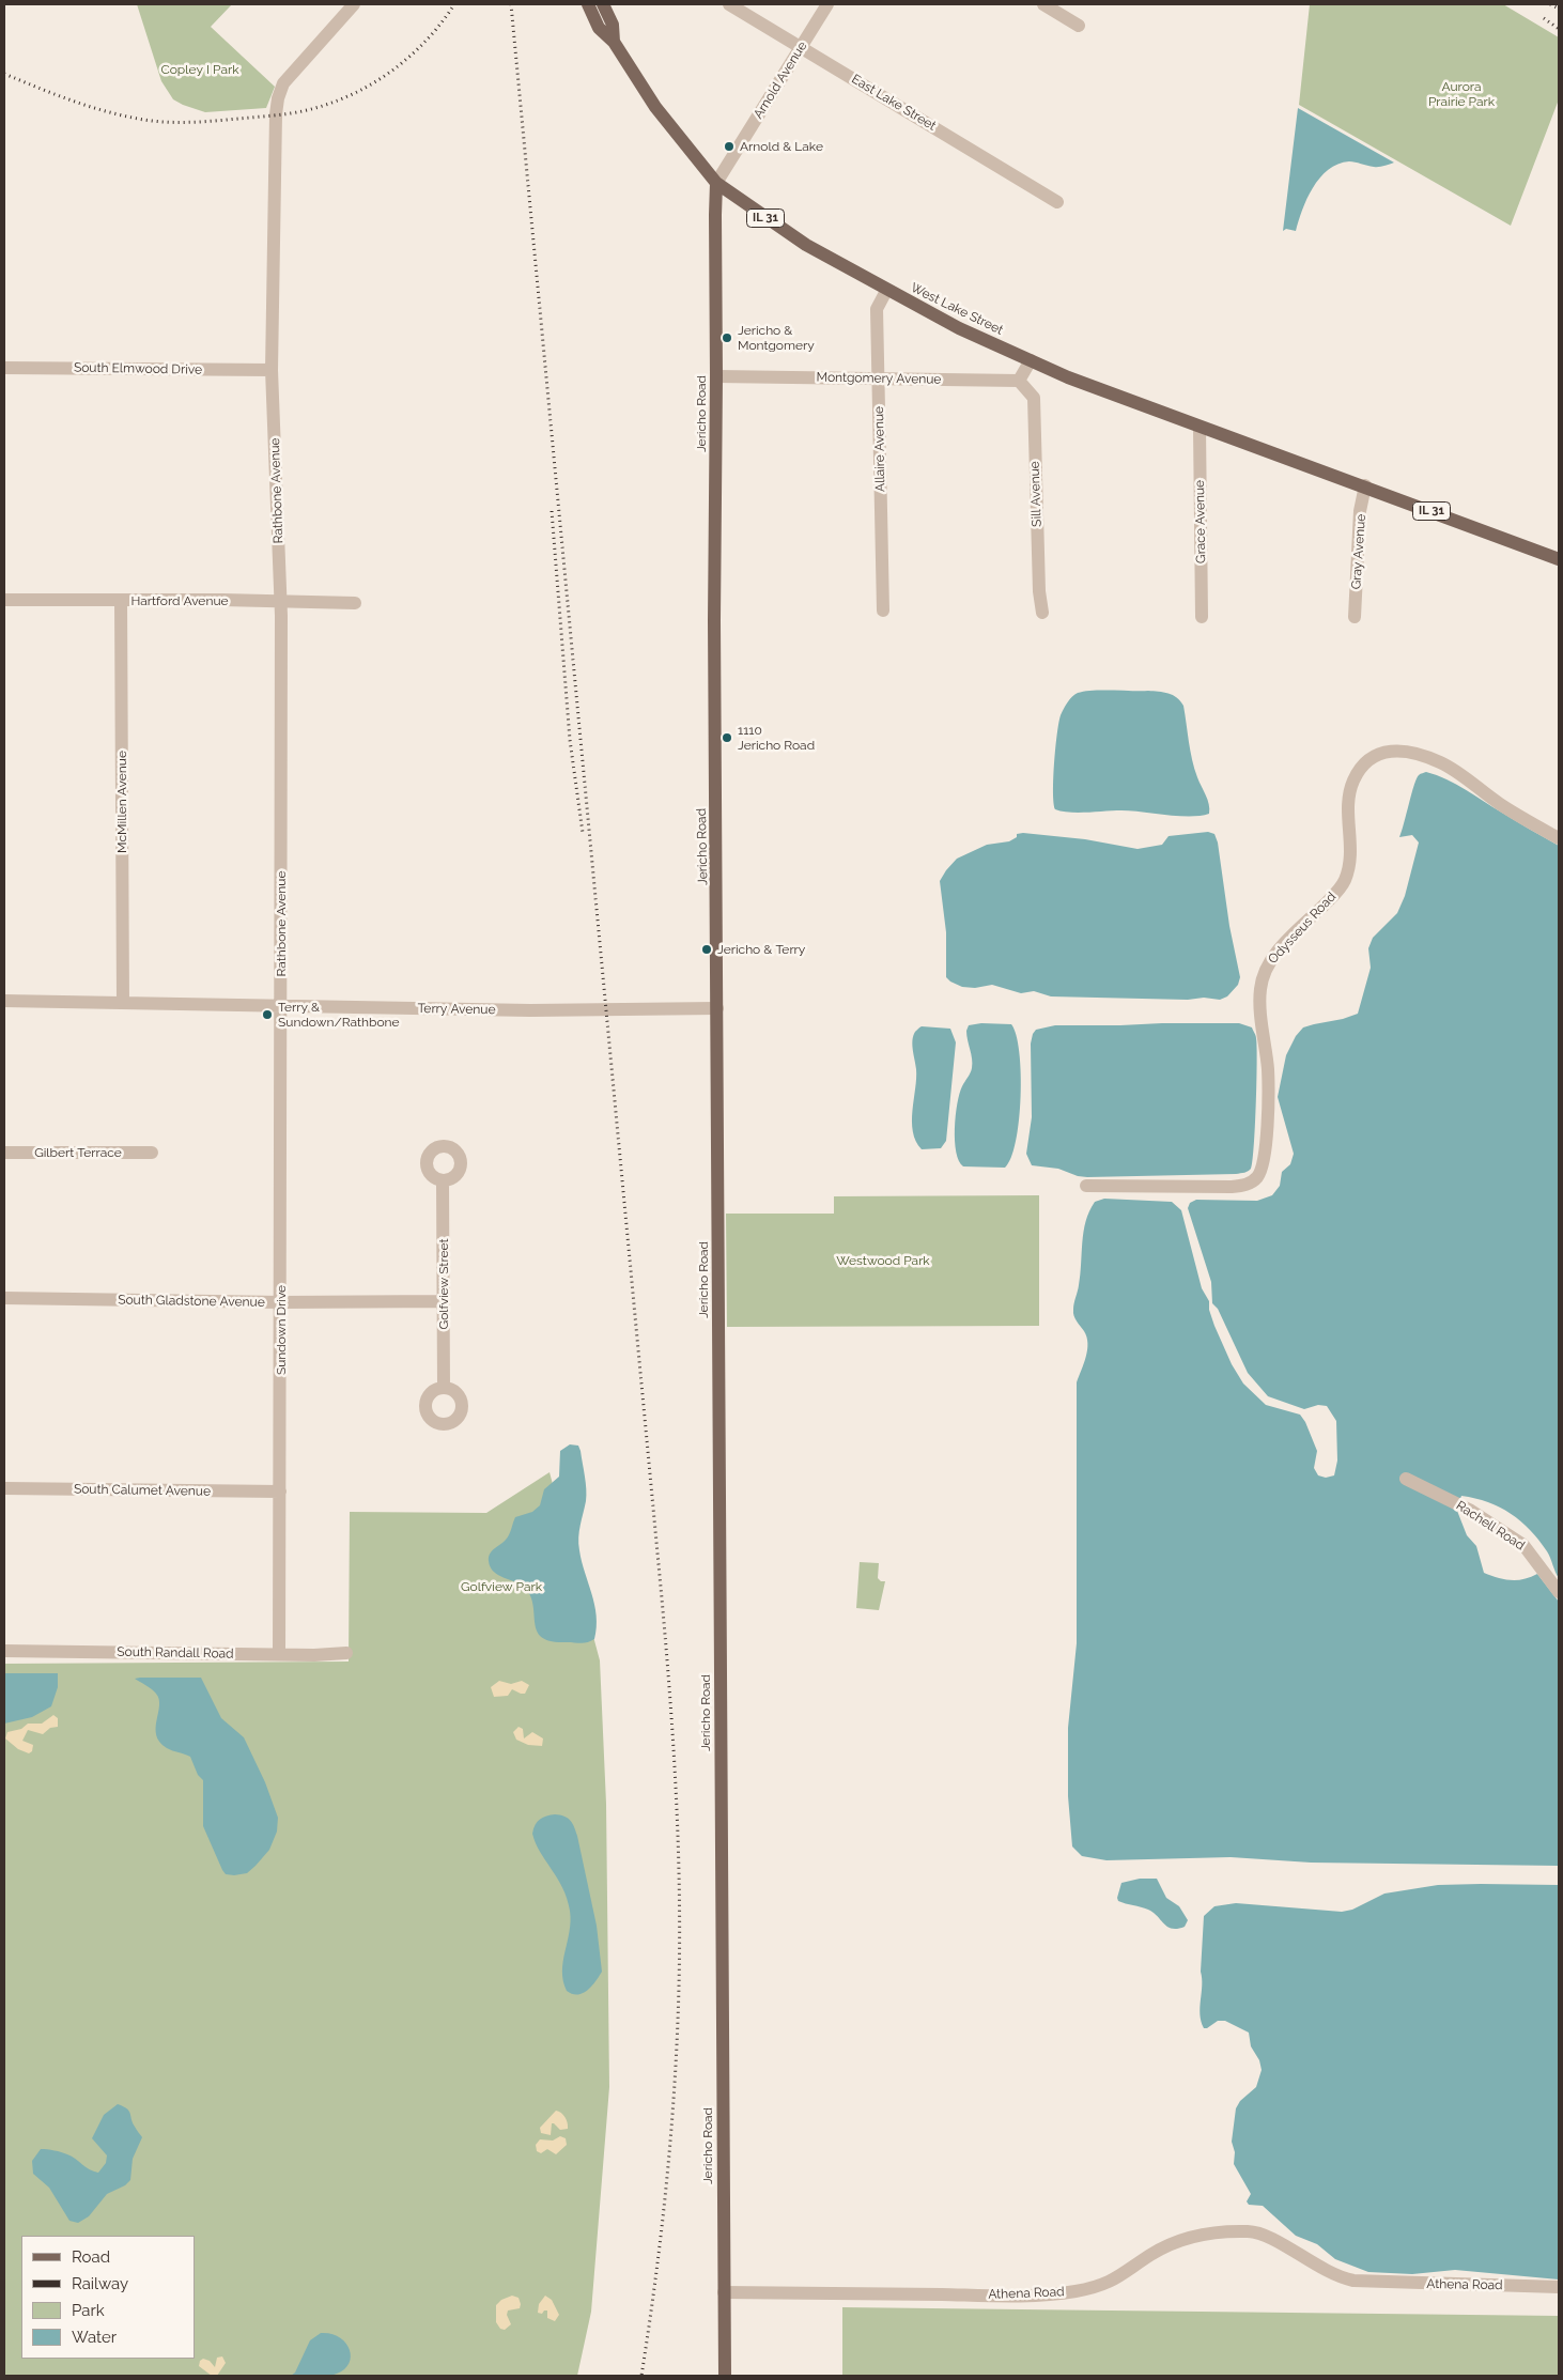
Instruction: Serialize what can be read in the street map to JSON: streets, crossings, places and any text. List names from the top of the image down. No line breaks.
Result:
{"streets":{"main road":["IL 31","West Lake Street","Jericho Road"],"street":["Arnold Avenue","East Lake Street","South Elmwood Drive","Montgomery Avenue","Allaire Avenue","Rathbone Avenue","Sill Avenue","Grace Avenue","Gray Avenue","Hartford Avenue","McMillen Avenue","Odysseus Road","Terry Avenue","Gilbert Terrace","Golfview Street","South Gladstone Avenue","Sundown Drive","South Calumet Avenue","Rachell Road","South Randall Road","Athena Road"]},"crossings":[["Arnold Avenue","East Lake Street"],["Arnold Avenue","West Lake Street"],["Arnold Avenue","Jericho Road"],["IL 31","West Lake Street"],["IL 31","Gray Avenue"],["West Lake Street","Jericho Road"],["West Lake Street","Allaire Avenue"],["West Lake Street","Grace Avenue"],["West Lake Street","Gray Avenue"],["South Elmwood Drive","Rathbone Avenue"],["Montgomery Avenue","Jericho Road"],["Montgomery Avenue","Allaire Avenue"],["Montgomery Avenue","Sill Avenue"],["Jericho Road","Terry Avenue"],["Jericho Road","Athena Road"],["Rathbone Avenue","Hartford Avenue"],["Rathbone Avenue","Terry Avenue"],["Rathbone Avenue","Sundown Drive"],["Hartford Avenue","McMillen Avenue"],["McMillen Avenue","Terry Avenue"],["Terry Avenue","Sundown Drive"],["Golfview Street","South Gladstone Avenue"],["South Gladstone Avenue","Sundown Drive"],["Sundown Drive","South Calumet Avenue"],["Sundown Drive","South Randall Road"]],"parks":["Copley I Park","Aurora Prairie Park","Westwood Park","Golfview Park"],"places":["Arnold & Lake","Jericho & Montgomery","1110 Jericho Road","Jericho & Terry","Terry & Sundown/Rathbone"],"legend":["Road","Railway","Park","Water"]}
